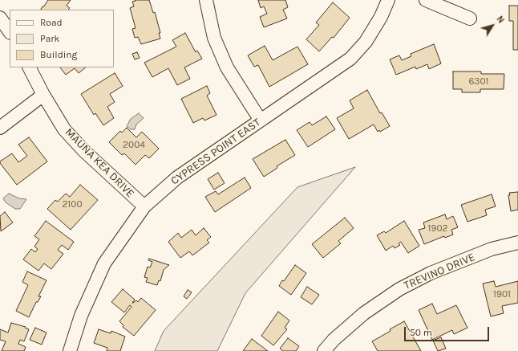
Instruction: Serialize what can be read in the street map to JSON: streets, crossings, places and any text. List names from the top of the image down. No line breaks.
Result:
{"streets":{"street":["CYPRESS POINT EAST","MAUNA KEA DRIVE","TREVINO DRIVE"]},"crossings":[["CYPRESS POINT EAST","MAUNA KEA DRIVE"]],"house_numbers":["6301","2004","2100","1902","1901"],"legend":["Road","Park","Building"],"scale_bar":"50 m","north":"top right"}
